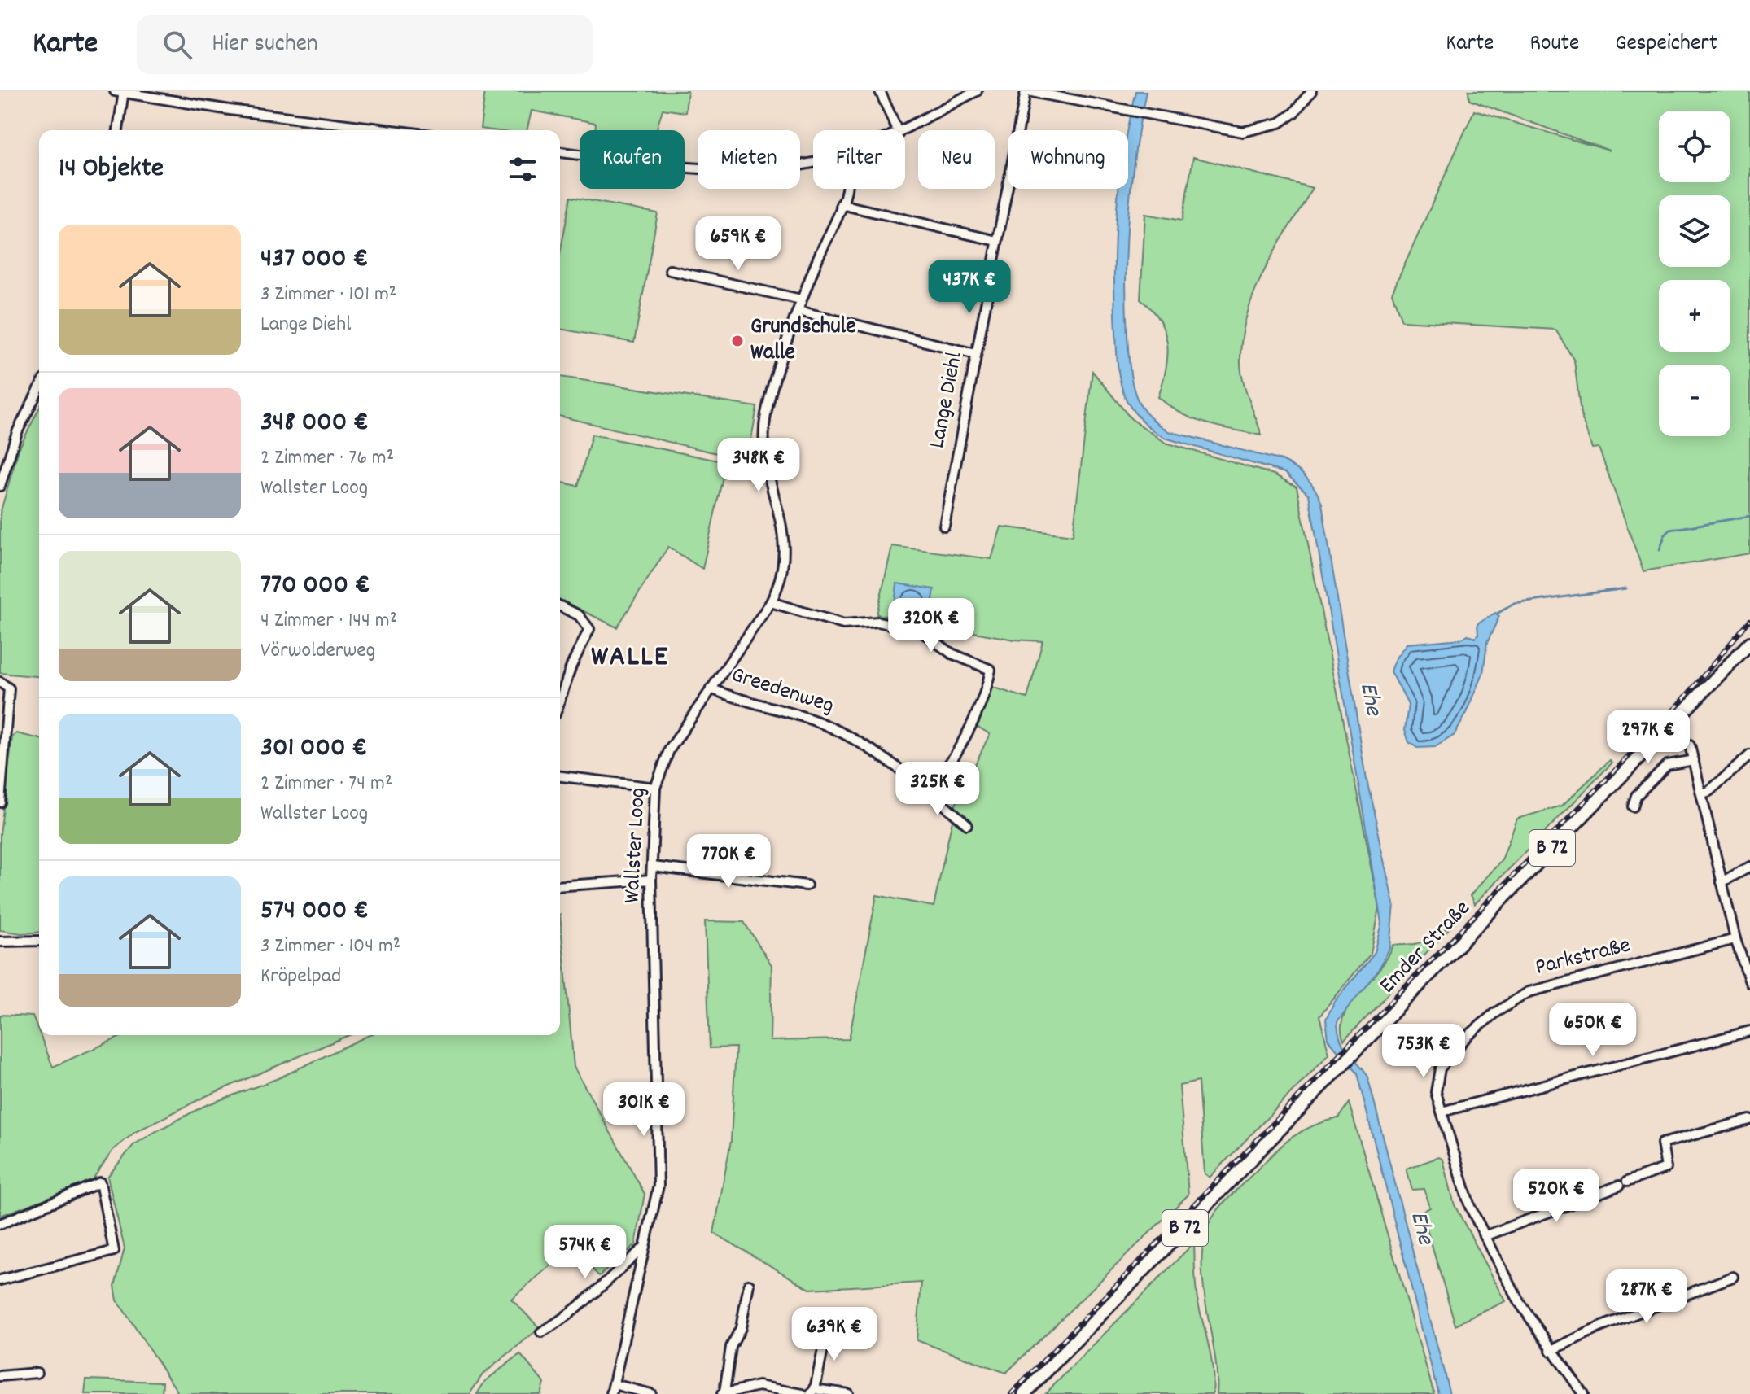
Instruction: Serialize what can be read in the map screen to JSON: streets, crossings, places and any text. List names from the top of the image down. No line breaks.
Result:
{"streets":{"main road":["B 72","Emder Straße"],"street":["Lange Diehl","Greedenweg","Wallster Loog","Parkstraße"]},"crossings":[["Greedenweg","Wallster Loog"]],"districts":["WALLE"],"water":["Ehe"],"places":["Grundschule Walle"],"page":{"header":"Karte","search":"Hier suchen","nav":["Karte","Route","Gespeichert"],"map_buttons":["+","−"],"chip":["Kaufen","Mieten","Filter","Neu","Wohnung"],"heading":"14 Objekte","list":[{"name":"437 000 €","note":"3 Zimmer · 101 m² · Lange Diehl"},{"name":"348 000 €","note":"2 Zimmer · 76 m² · Wallster Loog"},{"name":"770 000 €","note":"4 Zimmer · 144 m² · Vörwolderweg"},{"name":"301 000 €","note":"2 Zimmer · 74 m² · Wallster Loog"},{"name":"574 000 €","note":"3 Zimmer · 104 m² · Kröpelpad"}],"price":["659K €","437K €","348K €","320K €","297K €","325K €","770K €","650K €","753K €","301K €","520K €","574K €","287K €","639K €"]}}
